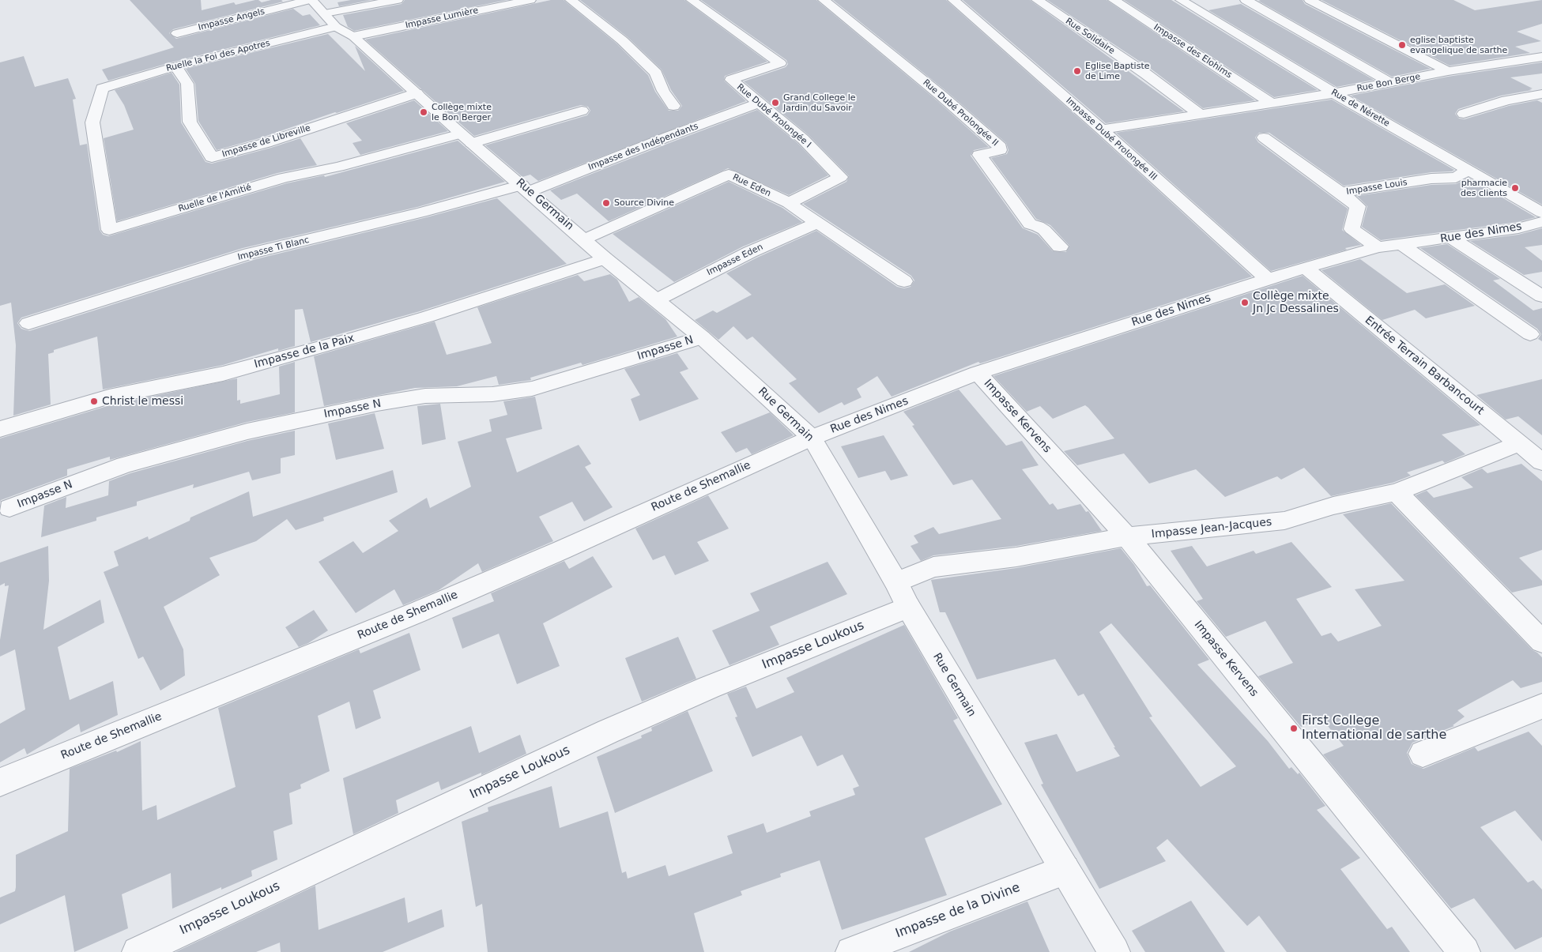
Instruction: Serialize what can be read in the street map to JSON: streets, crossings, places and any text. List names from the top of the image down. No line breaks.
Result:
{"streets":{"street":["Impasse Lumière","Impasse Angels","Rue Solidaire","Impasse des Elohims","Ruelle la Foi des Apotres","Rue Bon Berge","Rue de Nérette","Rue Dubé Prolongée II","Rue Dubé Prolongée I","Impasse Dubé Prolongée III","Impasse de Libreville","Impasse des Indépendants","Rue Eden","Impasse Louis","Ruelle de l'Amitié","Rue Germain","Rue des Nimes","Impasse Ti Blanc","Impasse Eden","Impasse N","Impasse de la Paix","Entrée Terrain Barbancourt","Impasse Kervens","Route de Shemallie","Impasse Jean-Jacques","Impasse Loukous","Impasse de la Divine"]},"crossings":[["Impasse Lumière","Rue Germain"],["Impasse Angels","Rue Germain"],["Rue Solidaire","Rue Bon Berge"],["Impasse des Elohims","Rue Bon Berge"],["Ruelle la Foi des Apotres","Impasse de Libreville"],["Ruelle la Foi des Apotres","Ruelle de l'Amitié"],["Ruelle la Foi des Apotres","Rue Germain"],["Rue Bon Berge","Rue de Nérette"],["Rue Bon Berge","Impasse Dubé Prolongée III"],["Rue de Nérette","Impasse Louis"],["Rue Dubé Prolongée I","Impasse des Indépendants"],["Rue Dubé Prolongée I","Rue Eden"],["Impasse Dubé Prolongée III","Rue des Nimes"],["Impasse de Libreville","Rue Germain"],["Impasse des Indépendants","Rue Germain"],["Impasse des Indépendants","Impasse Ti Blanc"],["Rue Eden","Rue Germain"],["Impasse Louis","Rue des Nimes"],["Ruelle de l'Amitié","Rue Germain"],["Rue Germain","Rue des Nimes"],["Rue Germain","Impasse Ti Blanc"],["Rue Germain","Impasse Eden"],["Rue Germain","Impasse N"],["Rue Germain","Impasse de la Paix"],["Rue Germain","Route de Shemallie"],["Rue Germain","Impasse Jean-Jacques"],["Rue Germain","Impasse Loukous"],["Rue Germain","Impasse de la Divine"],["Rue des Nimes","Entrée Terrain Barbancourt"],["Rue des Nimes","Impasse Kervens"],["Rue des Nimes","Route de Shemallie"],["Entrée Terrain Barbancourt","Impasse Jean-Jacques"],["Impasse Kervens","Impasse Jean-Jacques"]],"places":["eglise baptiste evangelique de sarthe","Eglise Baptiste de Lime","Grand College le Jardin du Savoir","Collège mixte le Bon Berger","pharmacie des clients","Source Divine","Collège mixte Jn Jc Dessalines","Christ le messi","First College International de sarthe"]}
